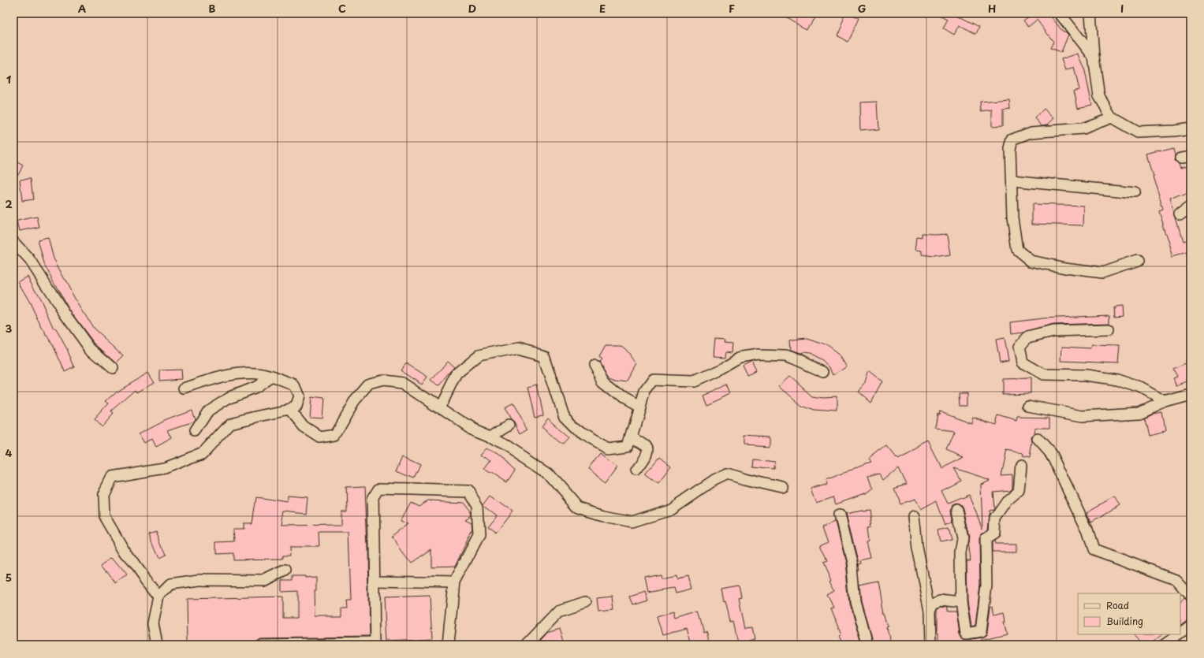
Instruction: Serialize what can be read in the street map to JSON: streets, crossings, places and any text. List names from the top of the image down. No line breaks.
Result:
{"legend":["Road","Building"],"grid":{"columns":["A","B","C","D","E","F","G","H","I"],"rows":["1","2","3","4","5"]}}
